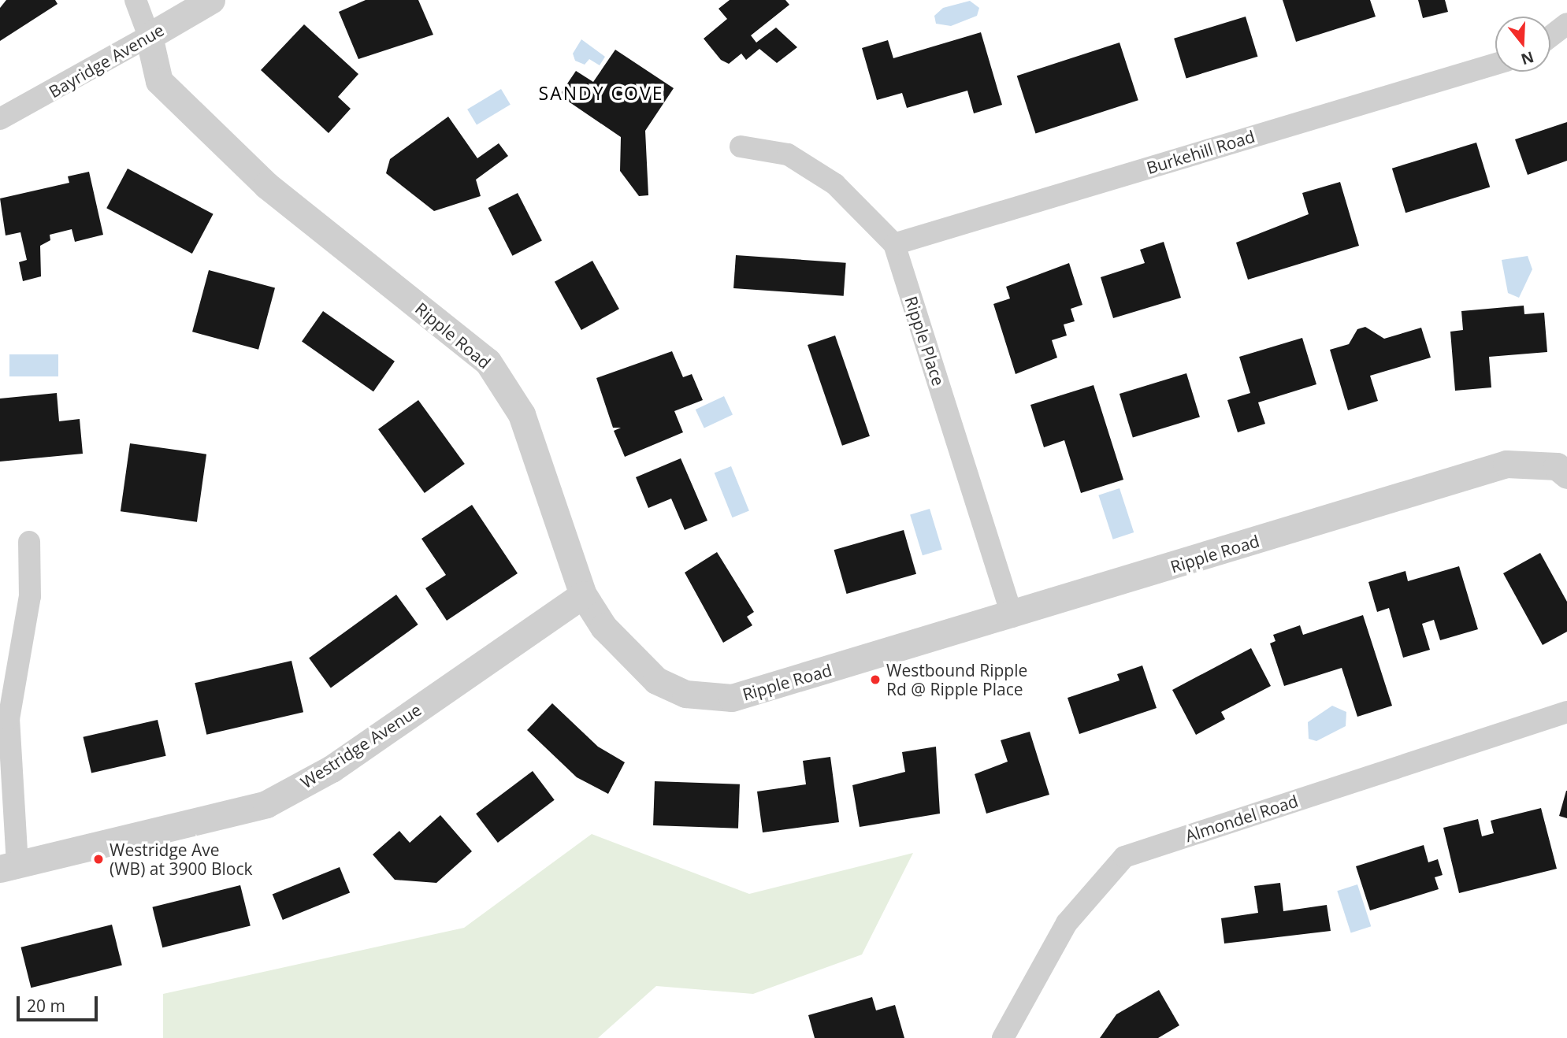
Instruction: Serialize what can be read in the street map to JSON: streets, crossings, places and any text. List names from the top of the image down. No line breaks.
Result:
{"streets":{"street":["Bayridge Avenue","Burkehill Road","Ripple Road","Ripple Place","Westridge Avenue","Almondel Road"]},"crossings":[["Bayridge Avenue","Ripple Road"],["Burkehill Road","Ripple Place"],["Ripple Road","Ripple Place"],["Ripple Road","Westridge Avenue"]],"districts":["SANDY COVE"],"places":["Westbound Ripple Rd @ Ripple Place","Westridge Ave (WB) at 3900 Block"],"scale_bar":"20 m","north":"bottom"}
